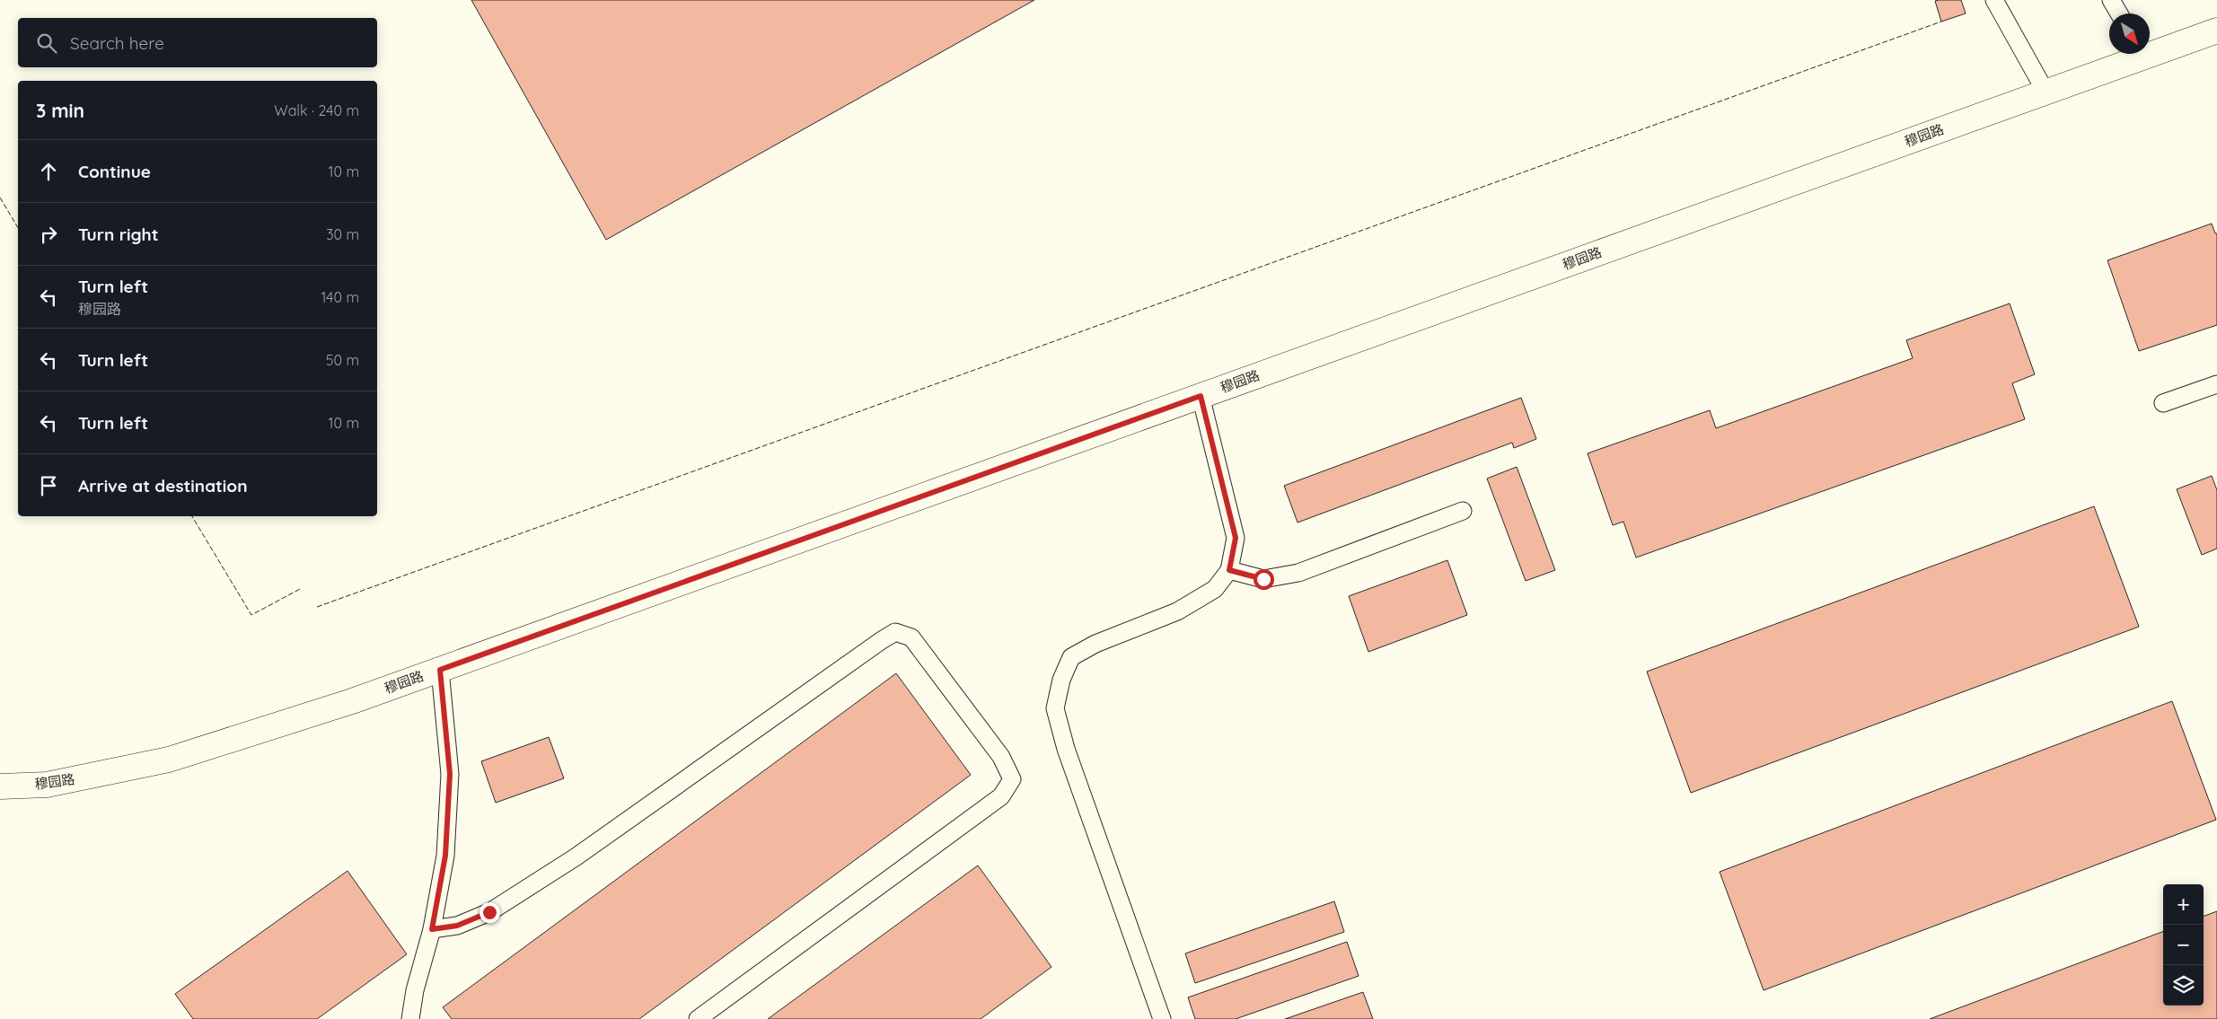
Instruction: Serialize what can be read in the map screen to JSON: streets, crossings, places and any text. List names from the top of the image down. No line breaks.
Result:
{"streets":{"street":["穆园路"]},"north":"bottom right","page":{"search":"Search here","heading":["3 min","Walk · 240 m"],"list":[["Continue","10 m"],["Turn right","30 m"],["Turn left","穆园路","140 m"],["Turn left","50 m"],["Turn left","10 m"],"Arrive at destination"],"map_buttons":["+","−"]}}
